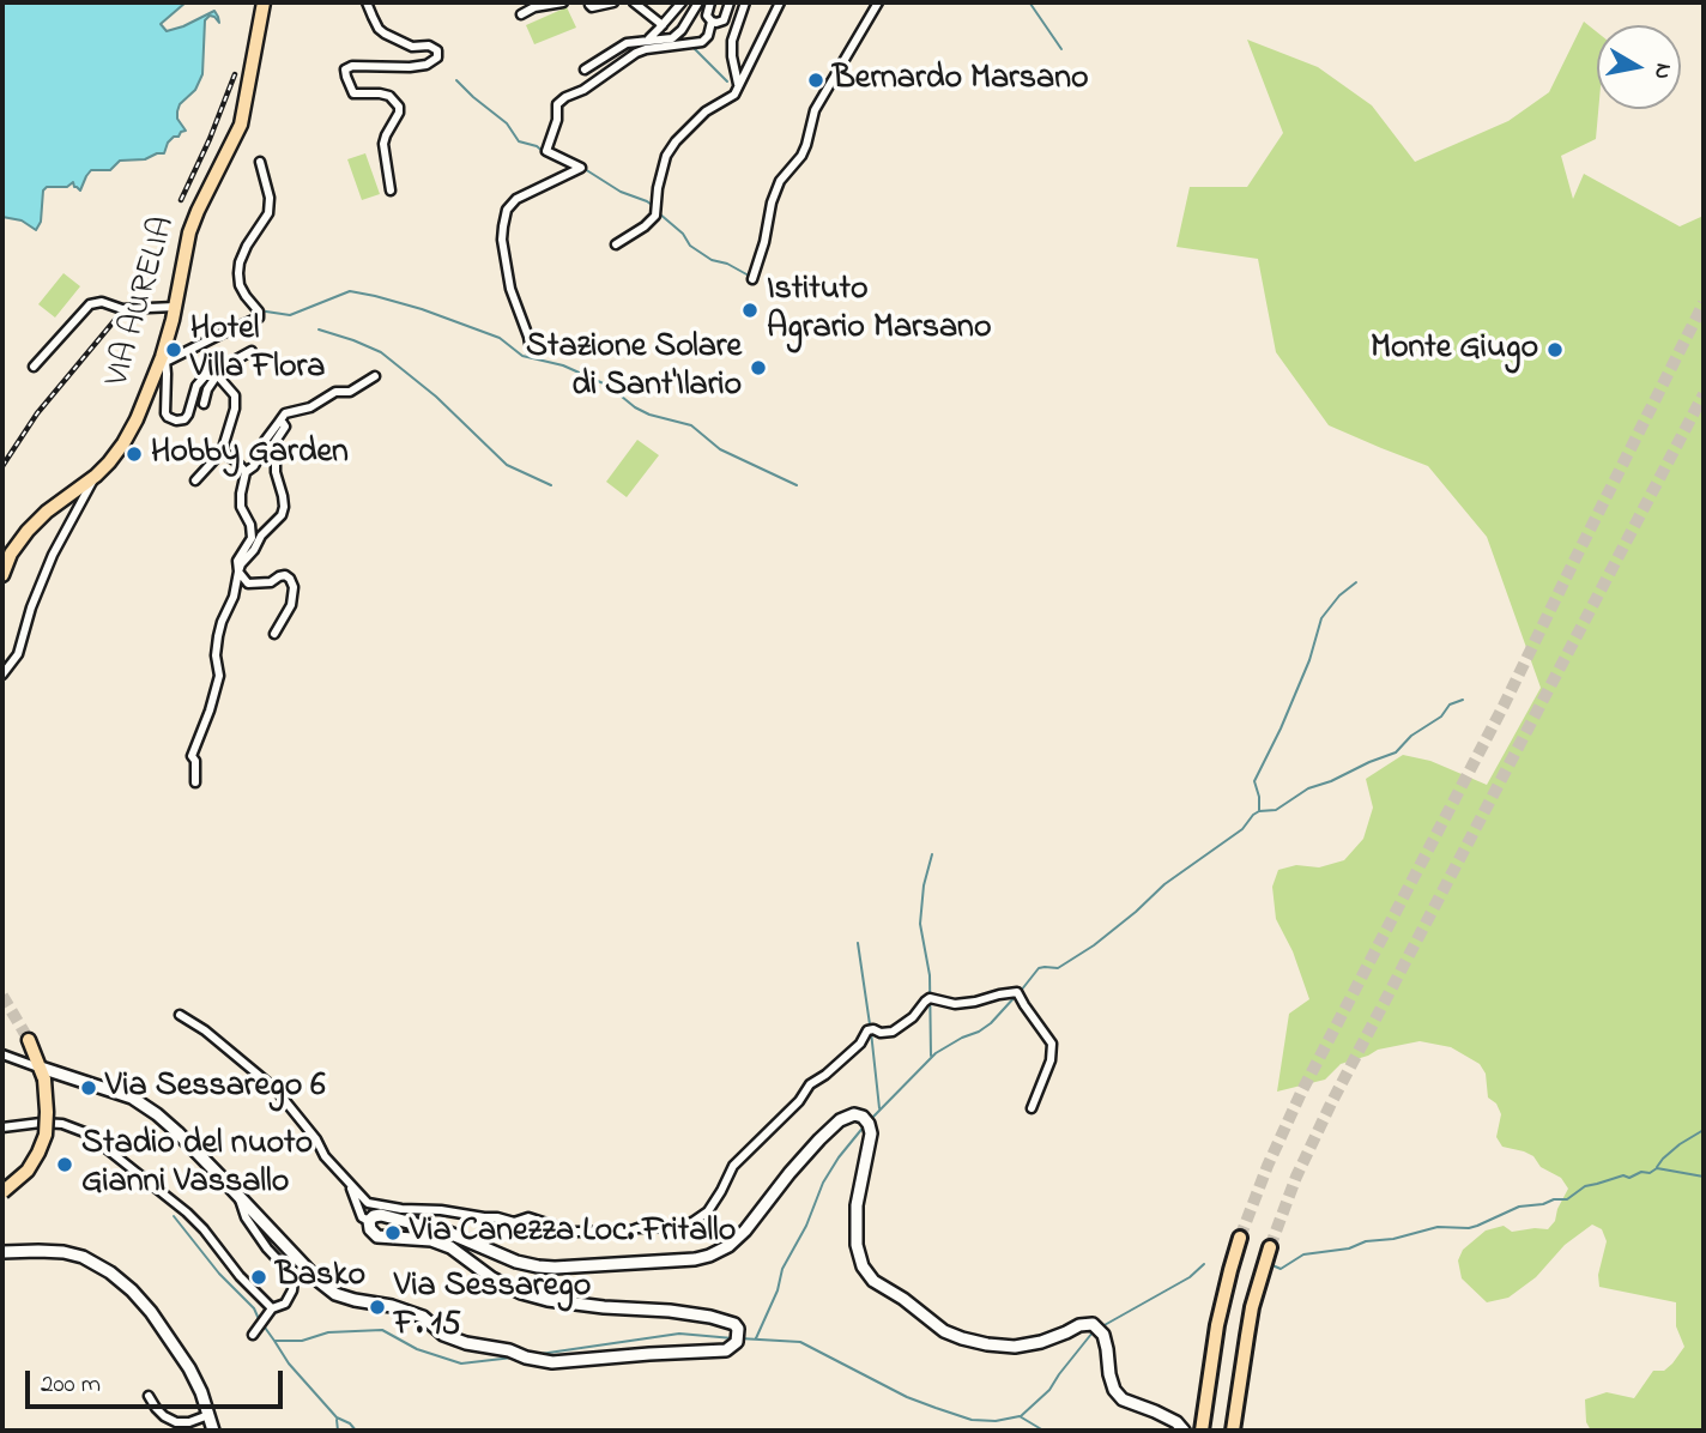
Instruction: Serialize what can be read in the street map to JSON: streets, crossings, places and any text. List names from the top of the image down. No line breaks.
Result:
{"streets":{"main road":["VIA AURELIA"]},"places":["Bernardo Marsano","Istituto Agrario Marsano","Hotel Villa Flora","Monte Giugo","Stazione Solare di Sant'Ilario","Hobby Garden","Via Sessarego 6","Stadio del nuoto Gianni Vassallo","Via Canezza Loc. Fritallo","Basko","Via Sessarego F. 15"],"scale_bar":"200 m","north":"right"}
